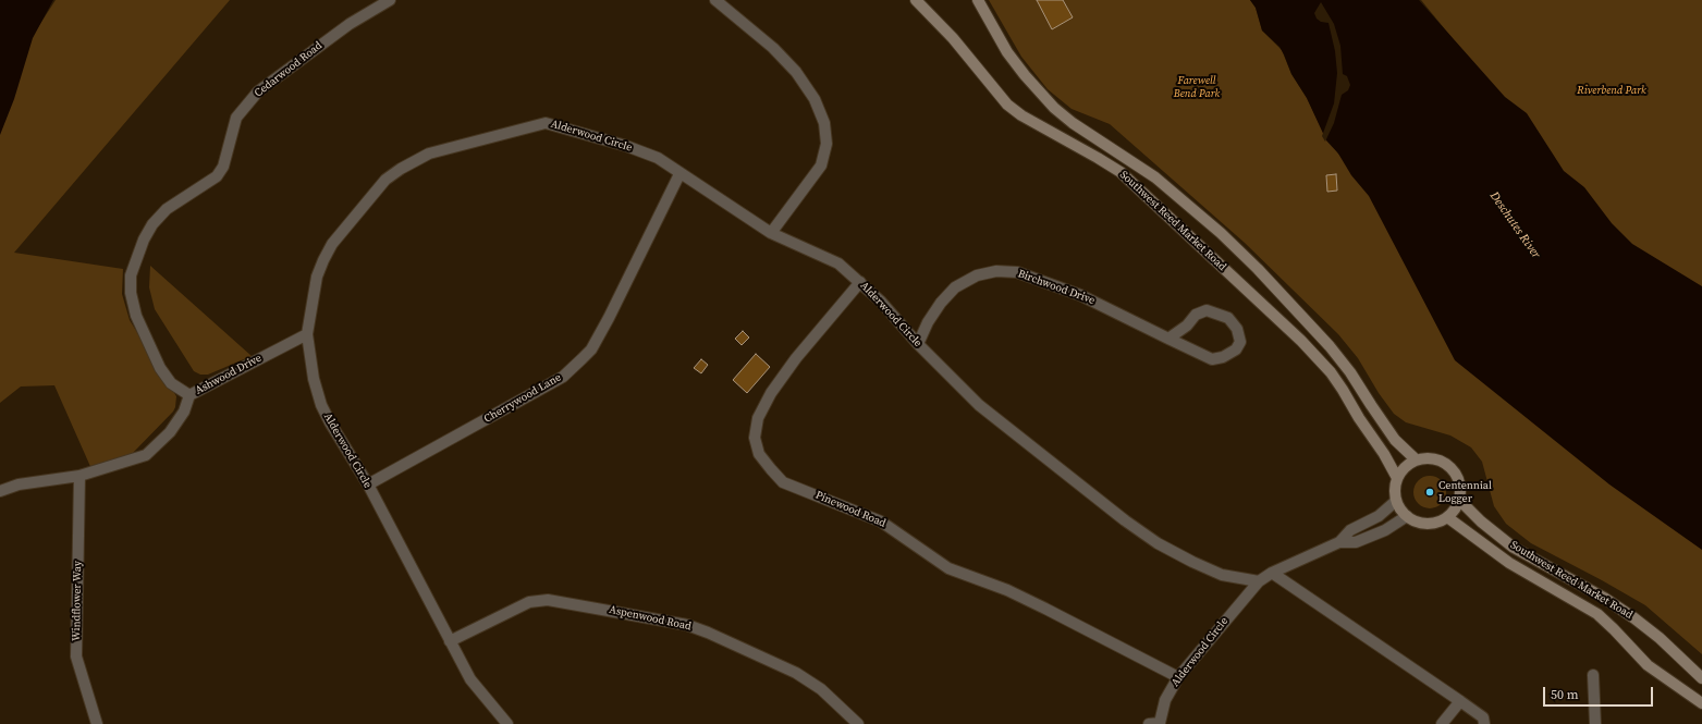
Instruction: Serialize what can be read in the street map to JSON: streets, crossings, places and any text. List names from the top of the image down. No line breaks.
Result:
{"streets":{"main road":["Southwest Reed Market Road"],"street":["Cedarwood Road","Alderwood Circle","Birchwood Drive","Ashwood Drive","Cherrywood Lane","Pinewood Road","Windflower Way","Aspenwood Road"]},"crossings":[["Cedarwood Road","Ashwood Drive"],["Alderwood Circle","Southwest Reed Market Road"],["Alderwood Circle","Birchwood Drive"],["Alderwood Circle","Ashwood Drive"],["Alderwood Circle","Cherrywood Lane"],["Alderwood Circle","Pinewood Road"],["Alderwood Circle","Aspenwood Road"],["Ashwood Drive","Windflower Way"]],"water":["Deschutes River"],"parks":["Farewell Bend Park","Riverbend Park"],"places":["Centennial Logger"],"scale_bar":"50 m"}
